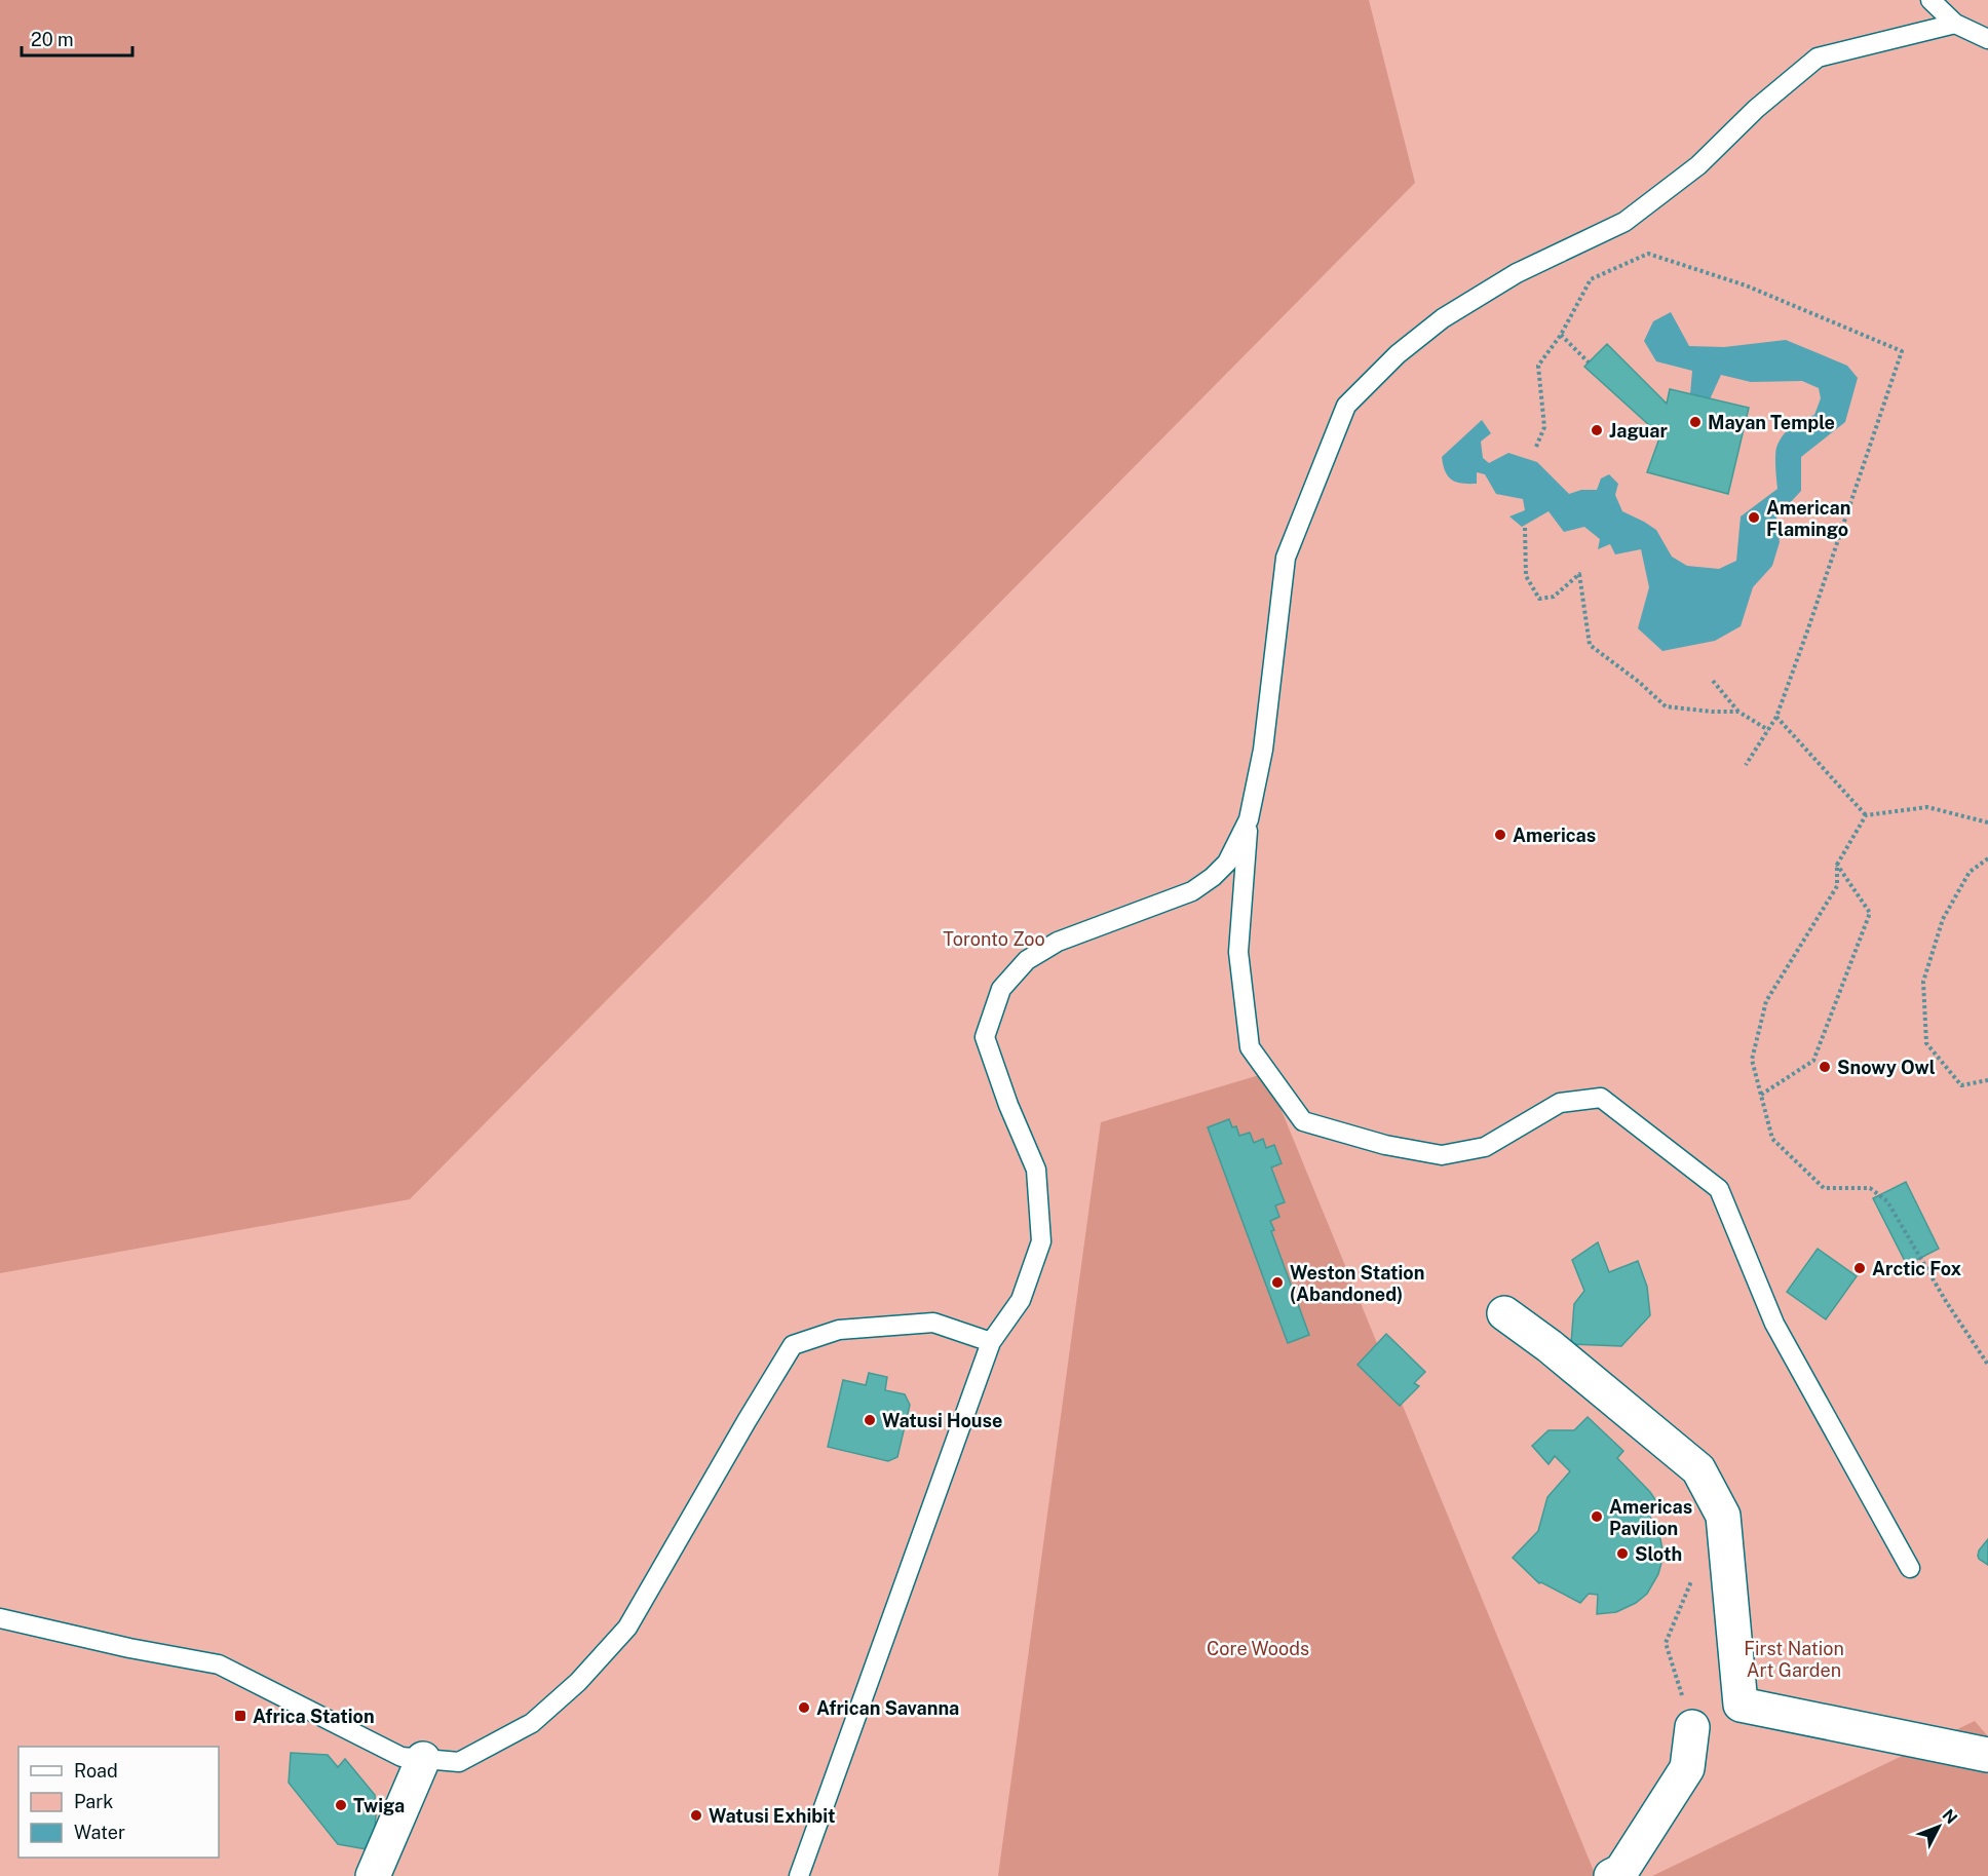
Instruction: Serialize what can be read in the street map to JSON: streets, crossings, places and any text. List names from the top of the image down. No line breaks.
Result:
{"parks":["Toronto Zoo","Core Woods","First Nation Art Garden"],"places":{"other":["Mayan Temple","Jaguar","American Flamingo","Americas","Snowy Owl","Arctic Fox","Weston Station (Abandoned)","Watusi House","Americas Pavilion","Sloth","African Savanna","Twiga","Watusi Exhibit"],"transit":["Africa Station"]},"legend":["Road","Park","Water"],"scale_bar":"20 m","north":"top right"}
